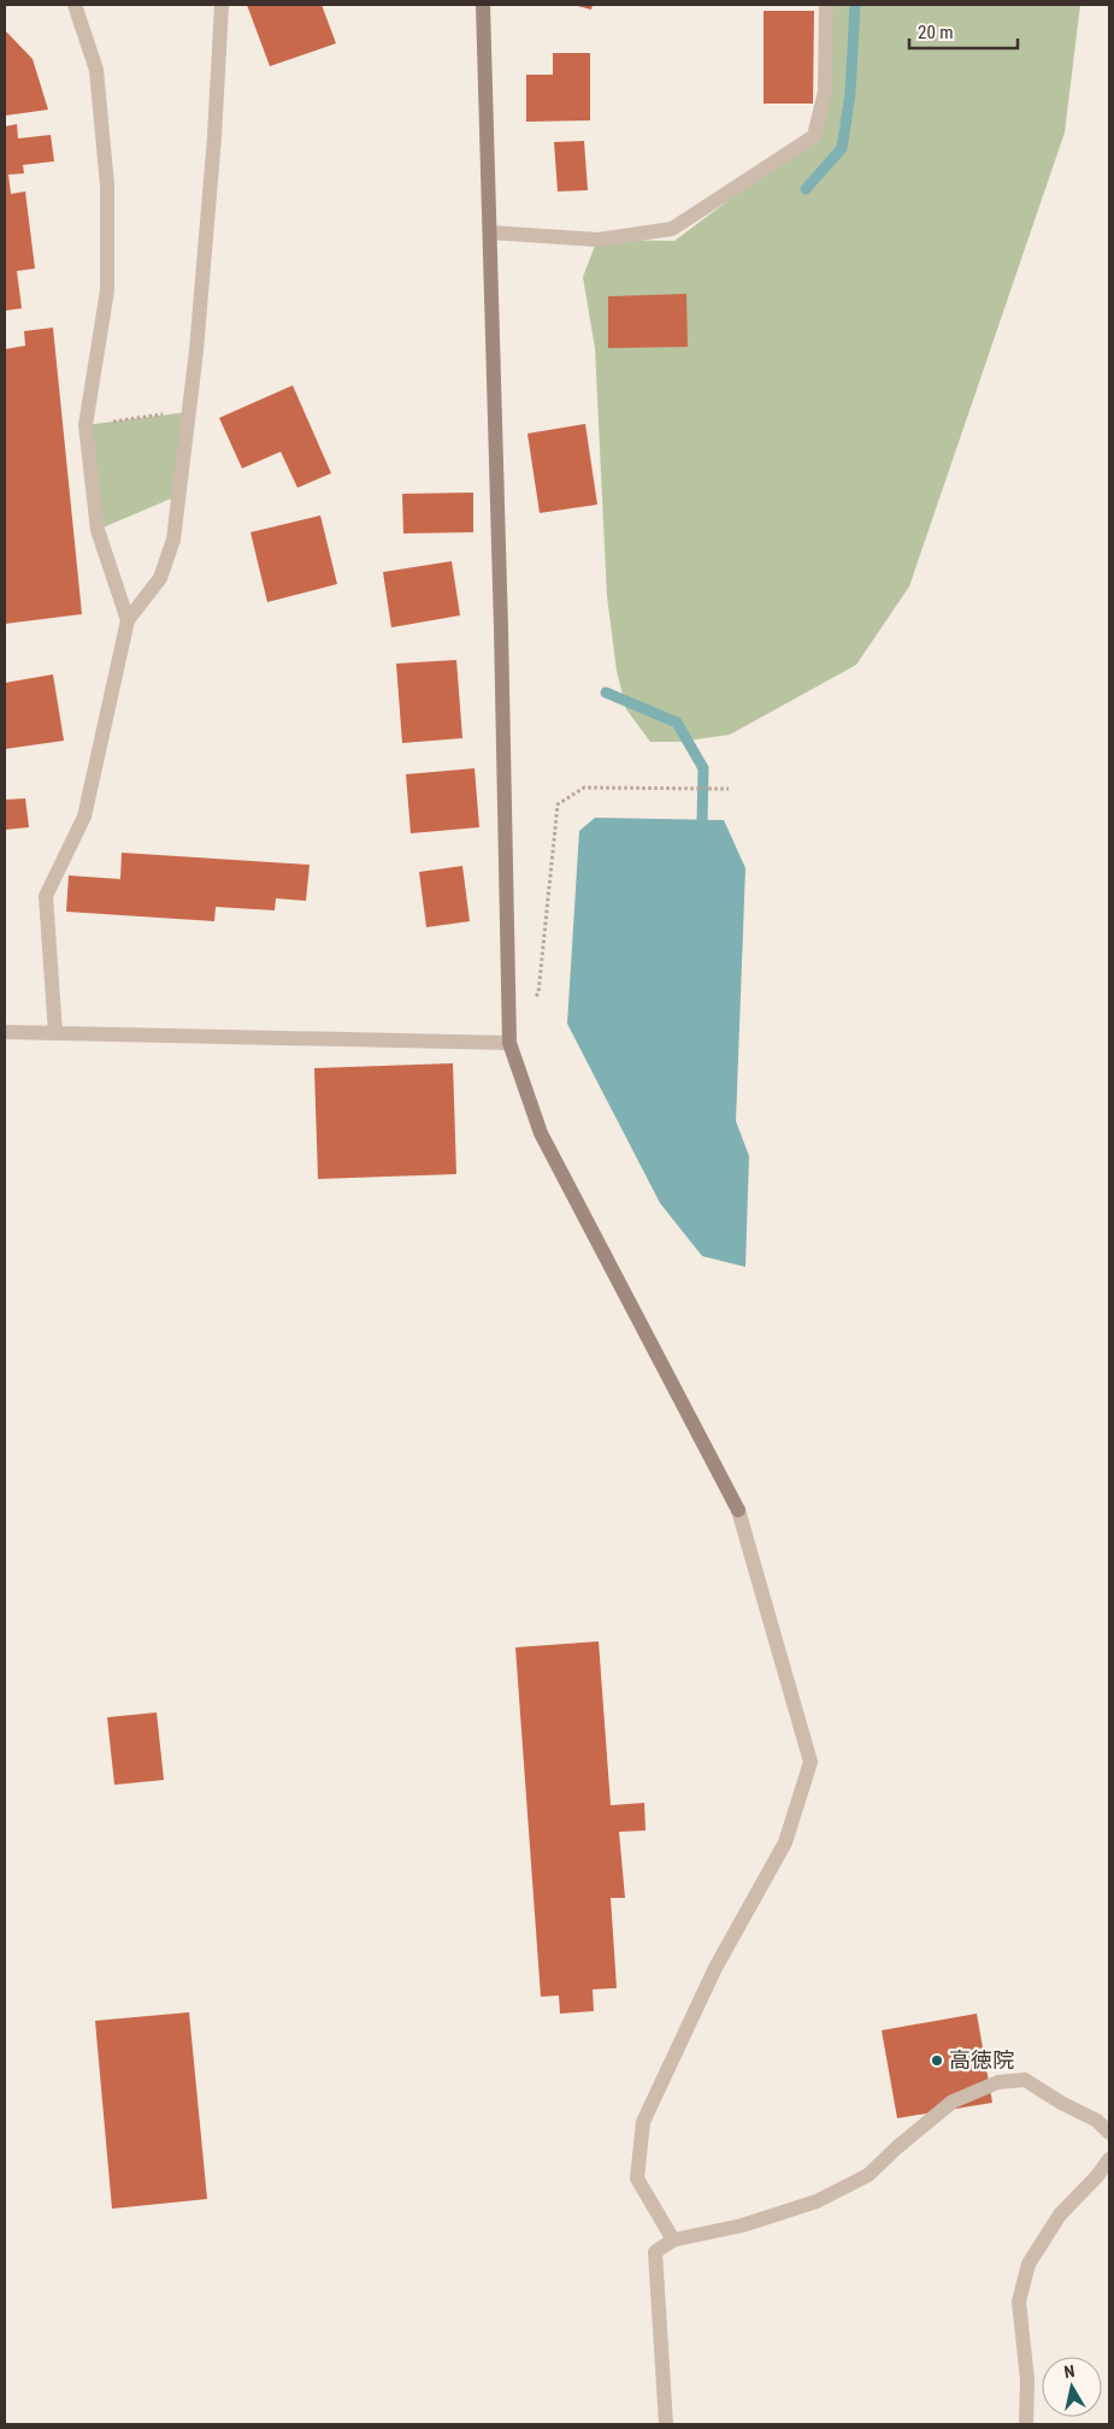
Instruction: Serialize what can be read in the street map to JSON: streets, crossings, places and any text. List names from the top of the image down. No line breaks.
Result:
{"places":["高徳院"],"scale_bar":"20 m","north":"top"}
